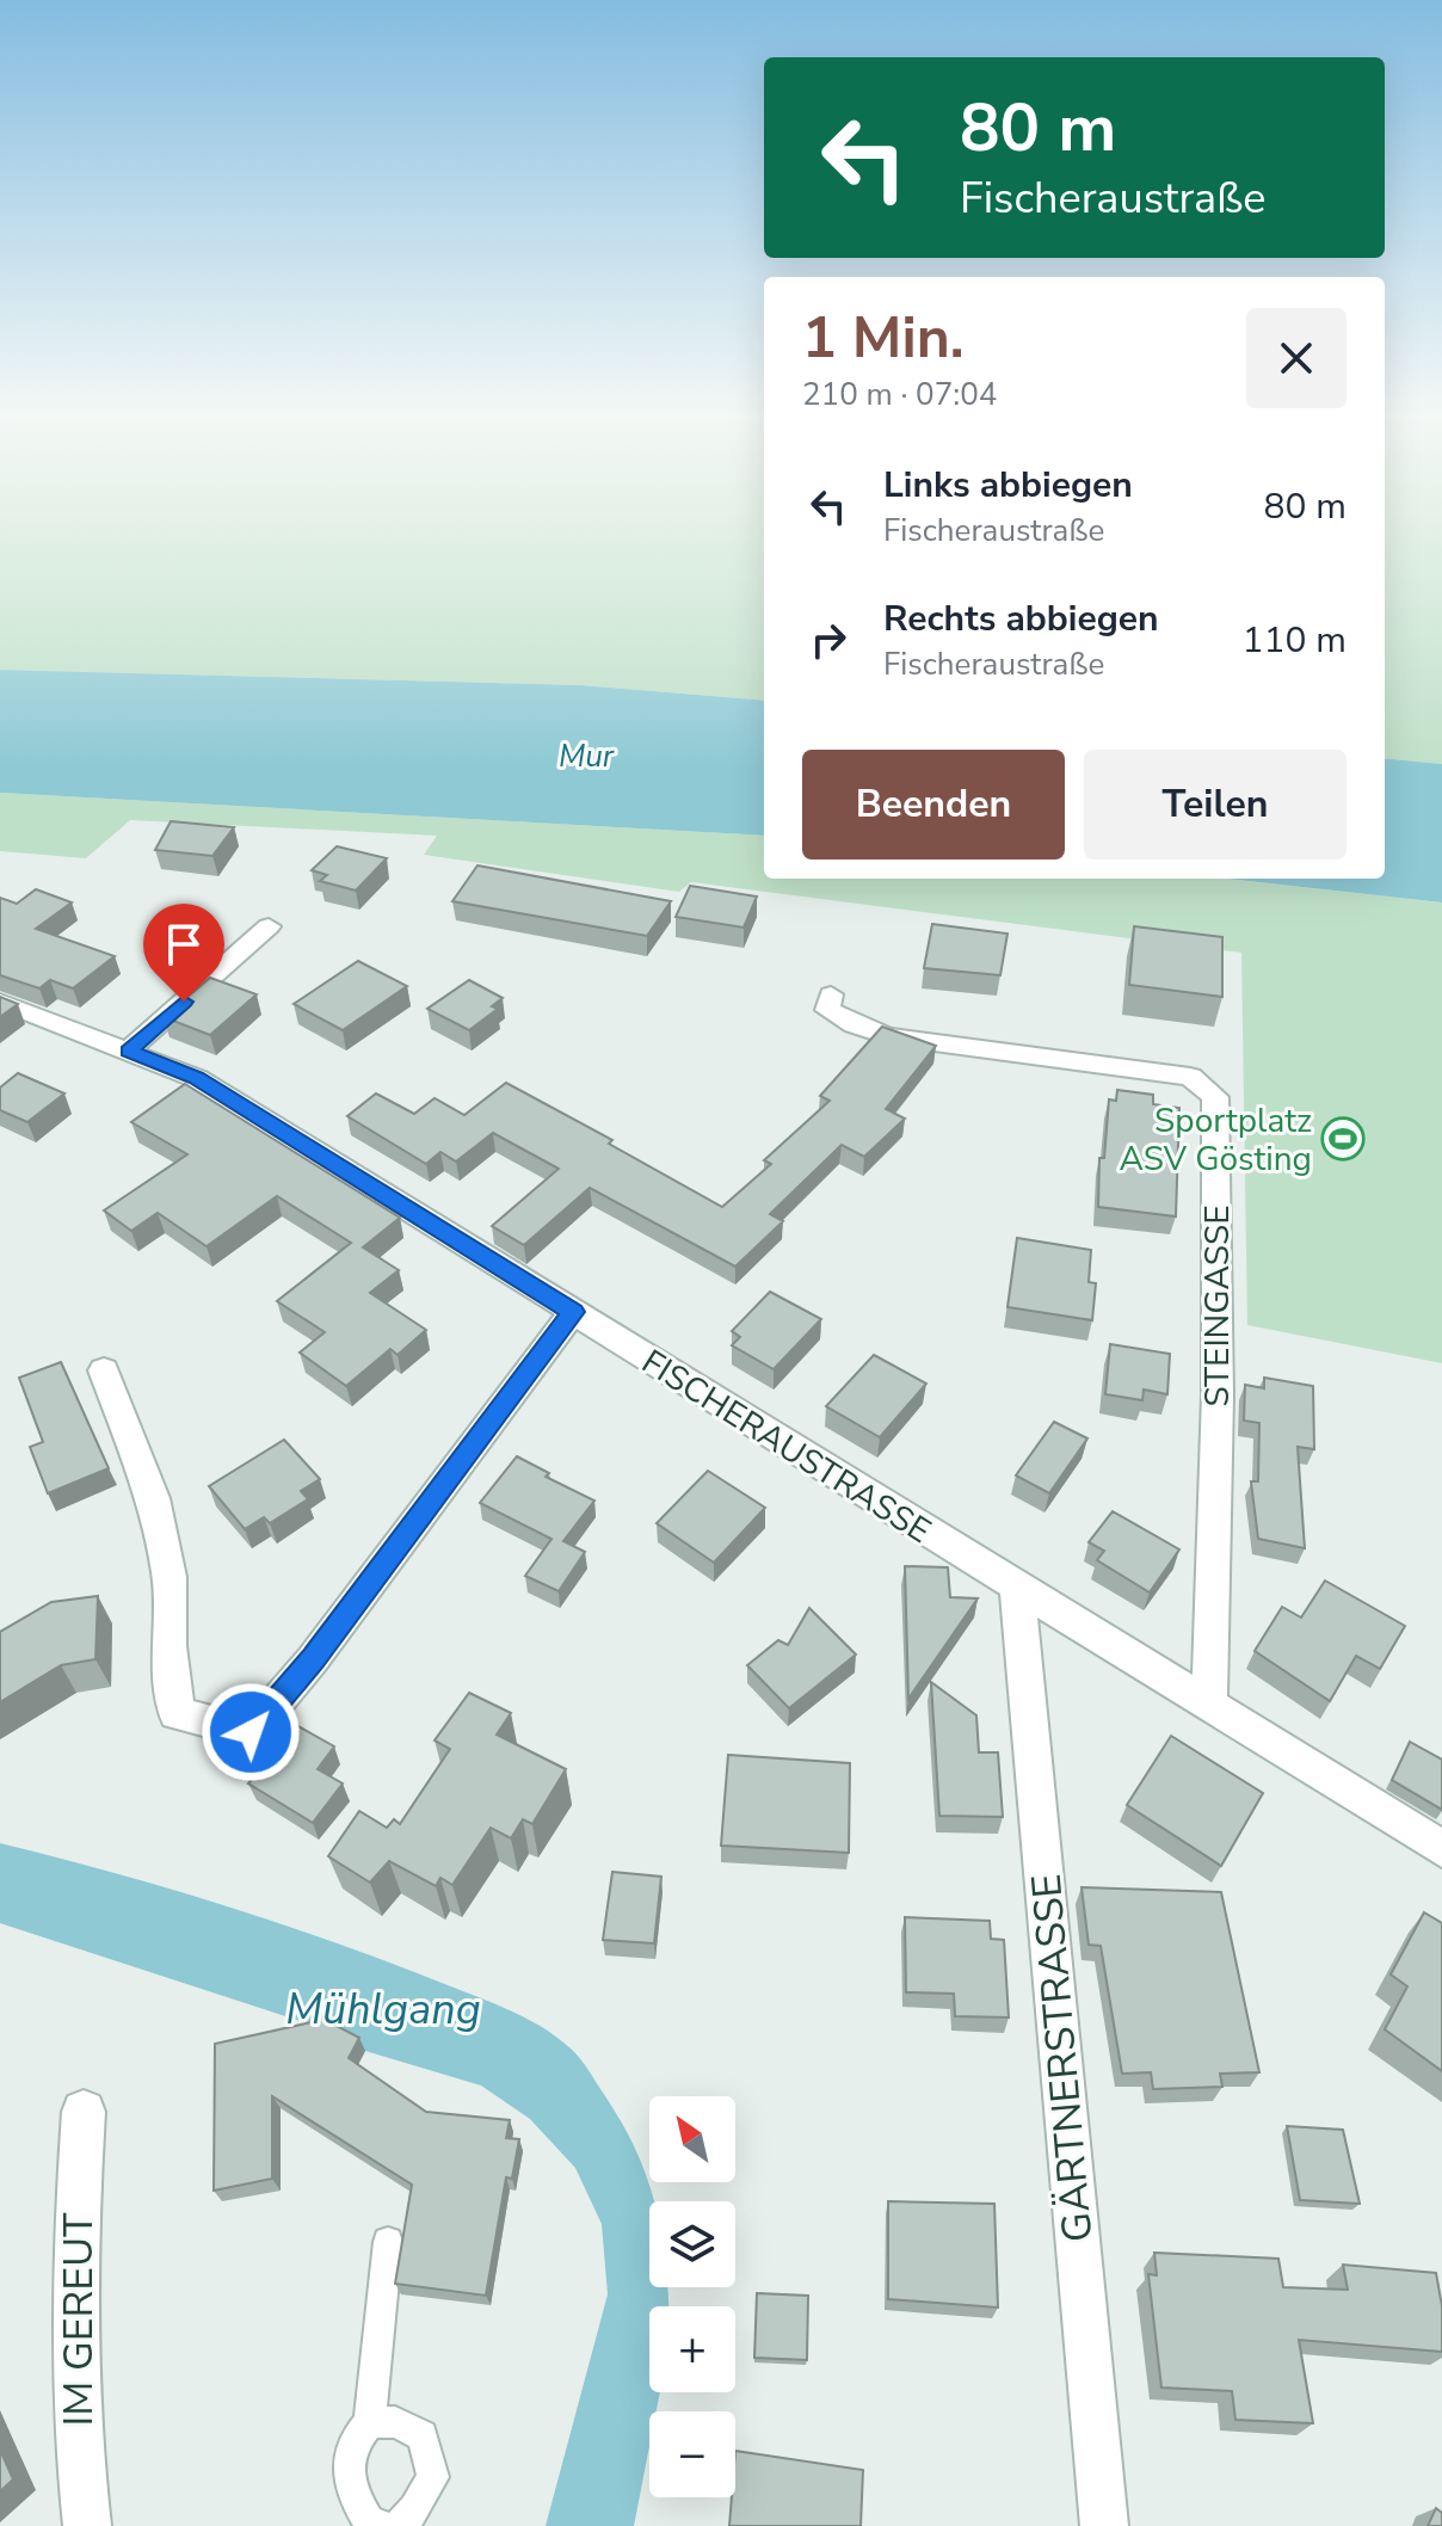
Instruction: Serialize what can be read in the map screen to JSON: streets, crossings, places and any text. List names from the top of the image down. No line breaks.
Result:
{"streets":{"street":["STEINGASSE","FISCHERAUSTRASSE","GÄRTNERSTRASSE","IM GEREUT"]},"crossings":[["STEINGASSE","FISCHERAUSTRASSE"],["FISCHERAUSTRASSE","GÄRTNERSTRASSE"]],"water":["Mur","Mühlgang"],"places":{"sports":["Sportplatz ASV Gösting"]},"north":"top left","page":{"turn":["80 m","Fischeraustraße"],"heading":["1 Min.","210 m · 07:04"],"list":[{"name":"Links abbiegen","note":"Fischeraustraße","value":"80 m"},{"name":"Rechts abbiegen","note":"Fischeraustraße","value":"110 m"}],"buttons":["Beenden","Teilen"],"map_buttons":["+","−"]}}
